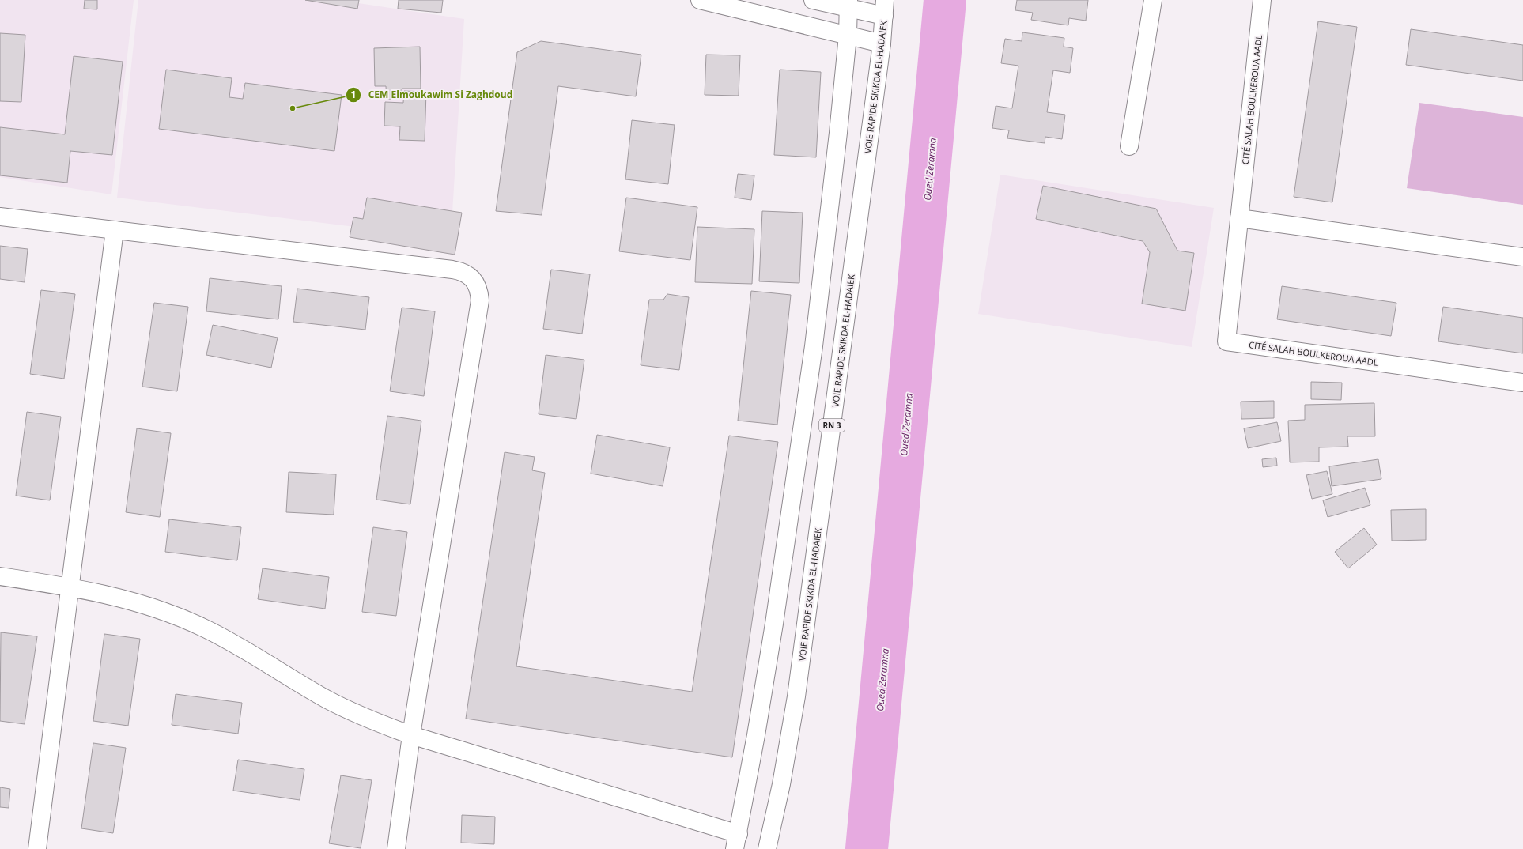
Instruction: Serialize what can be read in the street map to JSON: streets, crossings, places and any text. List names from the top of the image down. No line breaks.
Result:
{"streets":{"main road":["VOIE RAPIDE SKIKDA EL-HADAIEK","CITÉ SALAH BOULKEROUA AADL","RN 3"]},"water":["Oued Zeramna"],"places":["CEM Elmoukawim Si Zaghdoud"]}
